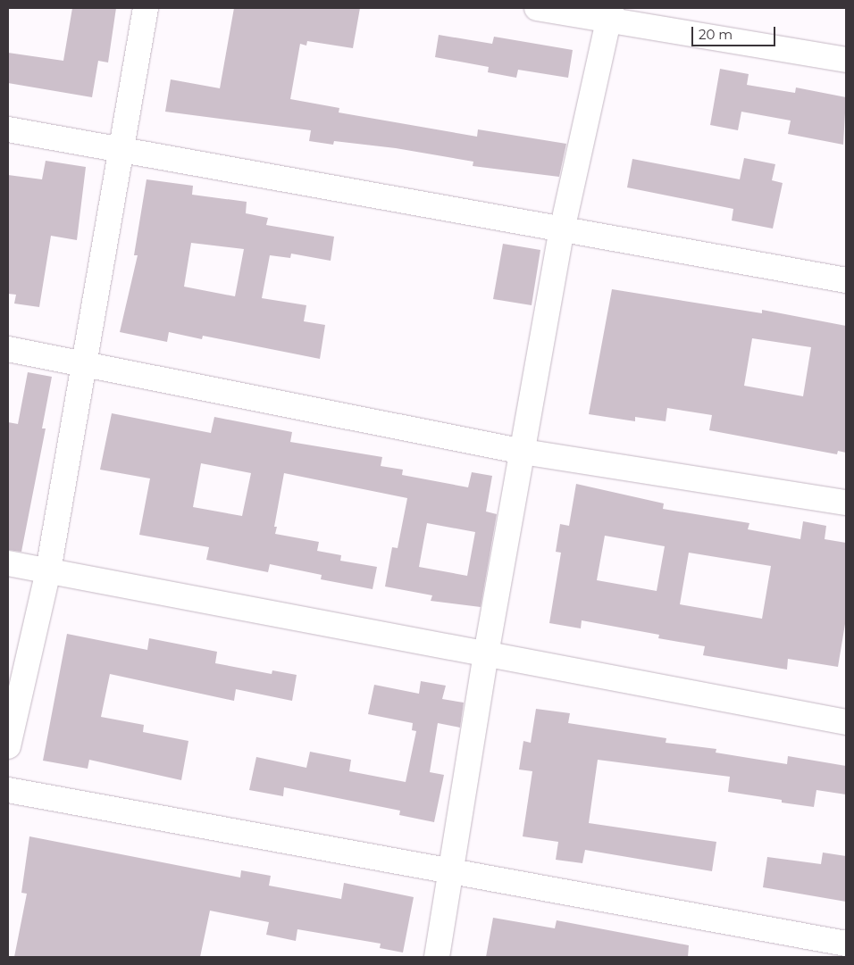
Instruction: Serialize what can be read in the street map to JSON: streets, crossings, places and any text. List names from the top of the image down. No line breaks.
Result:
{"scale_bar":"20 m"}
